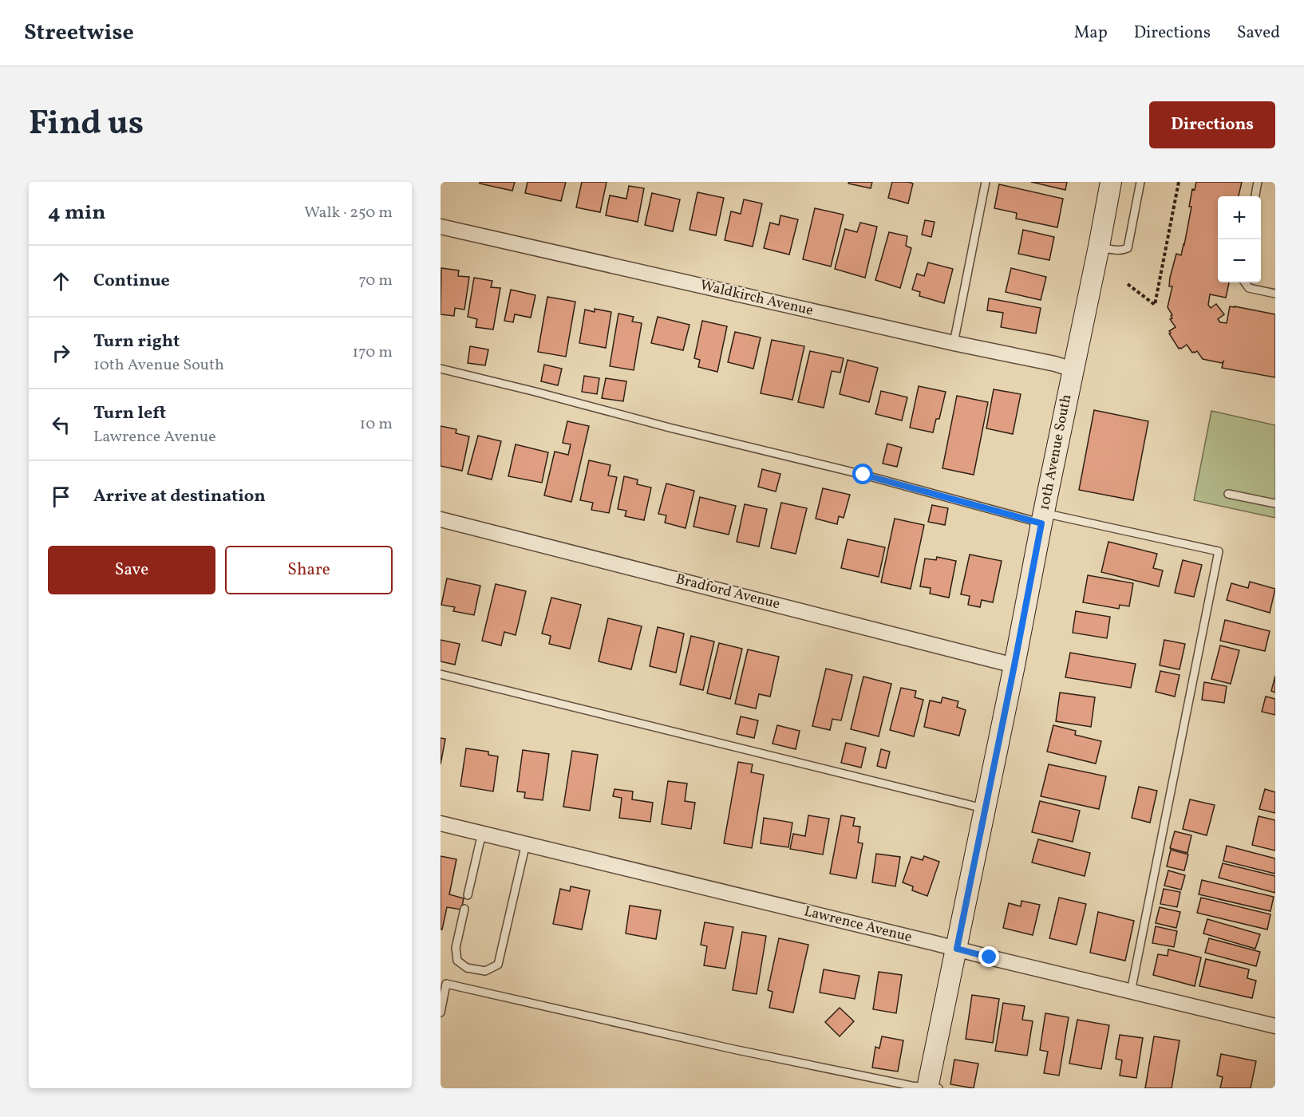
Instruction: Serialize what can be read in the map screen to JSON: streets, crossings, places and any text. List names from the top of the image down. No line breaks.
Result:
{"streets":{"street":["Waldkirch Avenue","10th Avenue South","Bradford Avenue","Lawrence Avenue"]},"crossings":[["Waldkirch Avenue","10th Avenue South"],["10th Avenue South","Bradford Avenue"],["10th Avenue South","Lawrence Avenue"]],"page":{"header":"Streetwise","nav":["Map","Directions","Saved"],"title":"Find us","buttons":["Directions",["Save","Share"]],"heading":["4 min","Walk · 250 m"],"map_buttons":["+","−"],"list":[["Continue","70 m"],["Turn right","10th Avenue South","170 m"],["Turn left","Lawrence Avenue","10 m"],"Arrive at destination"]}}
